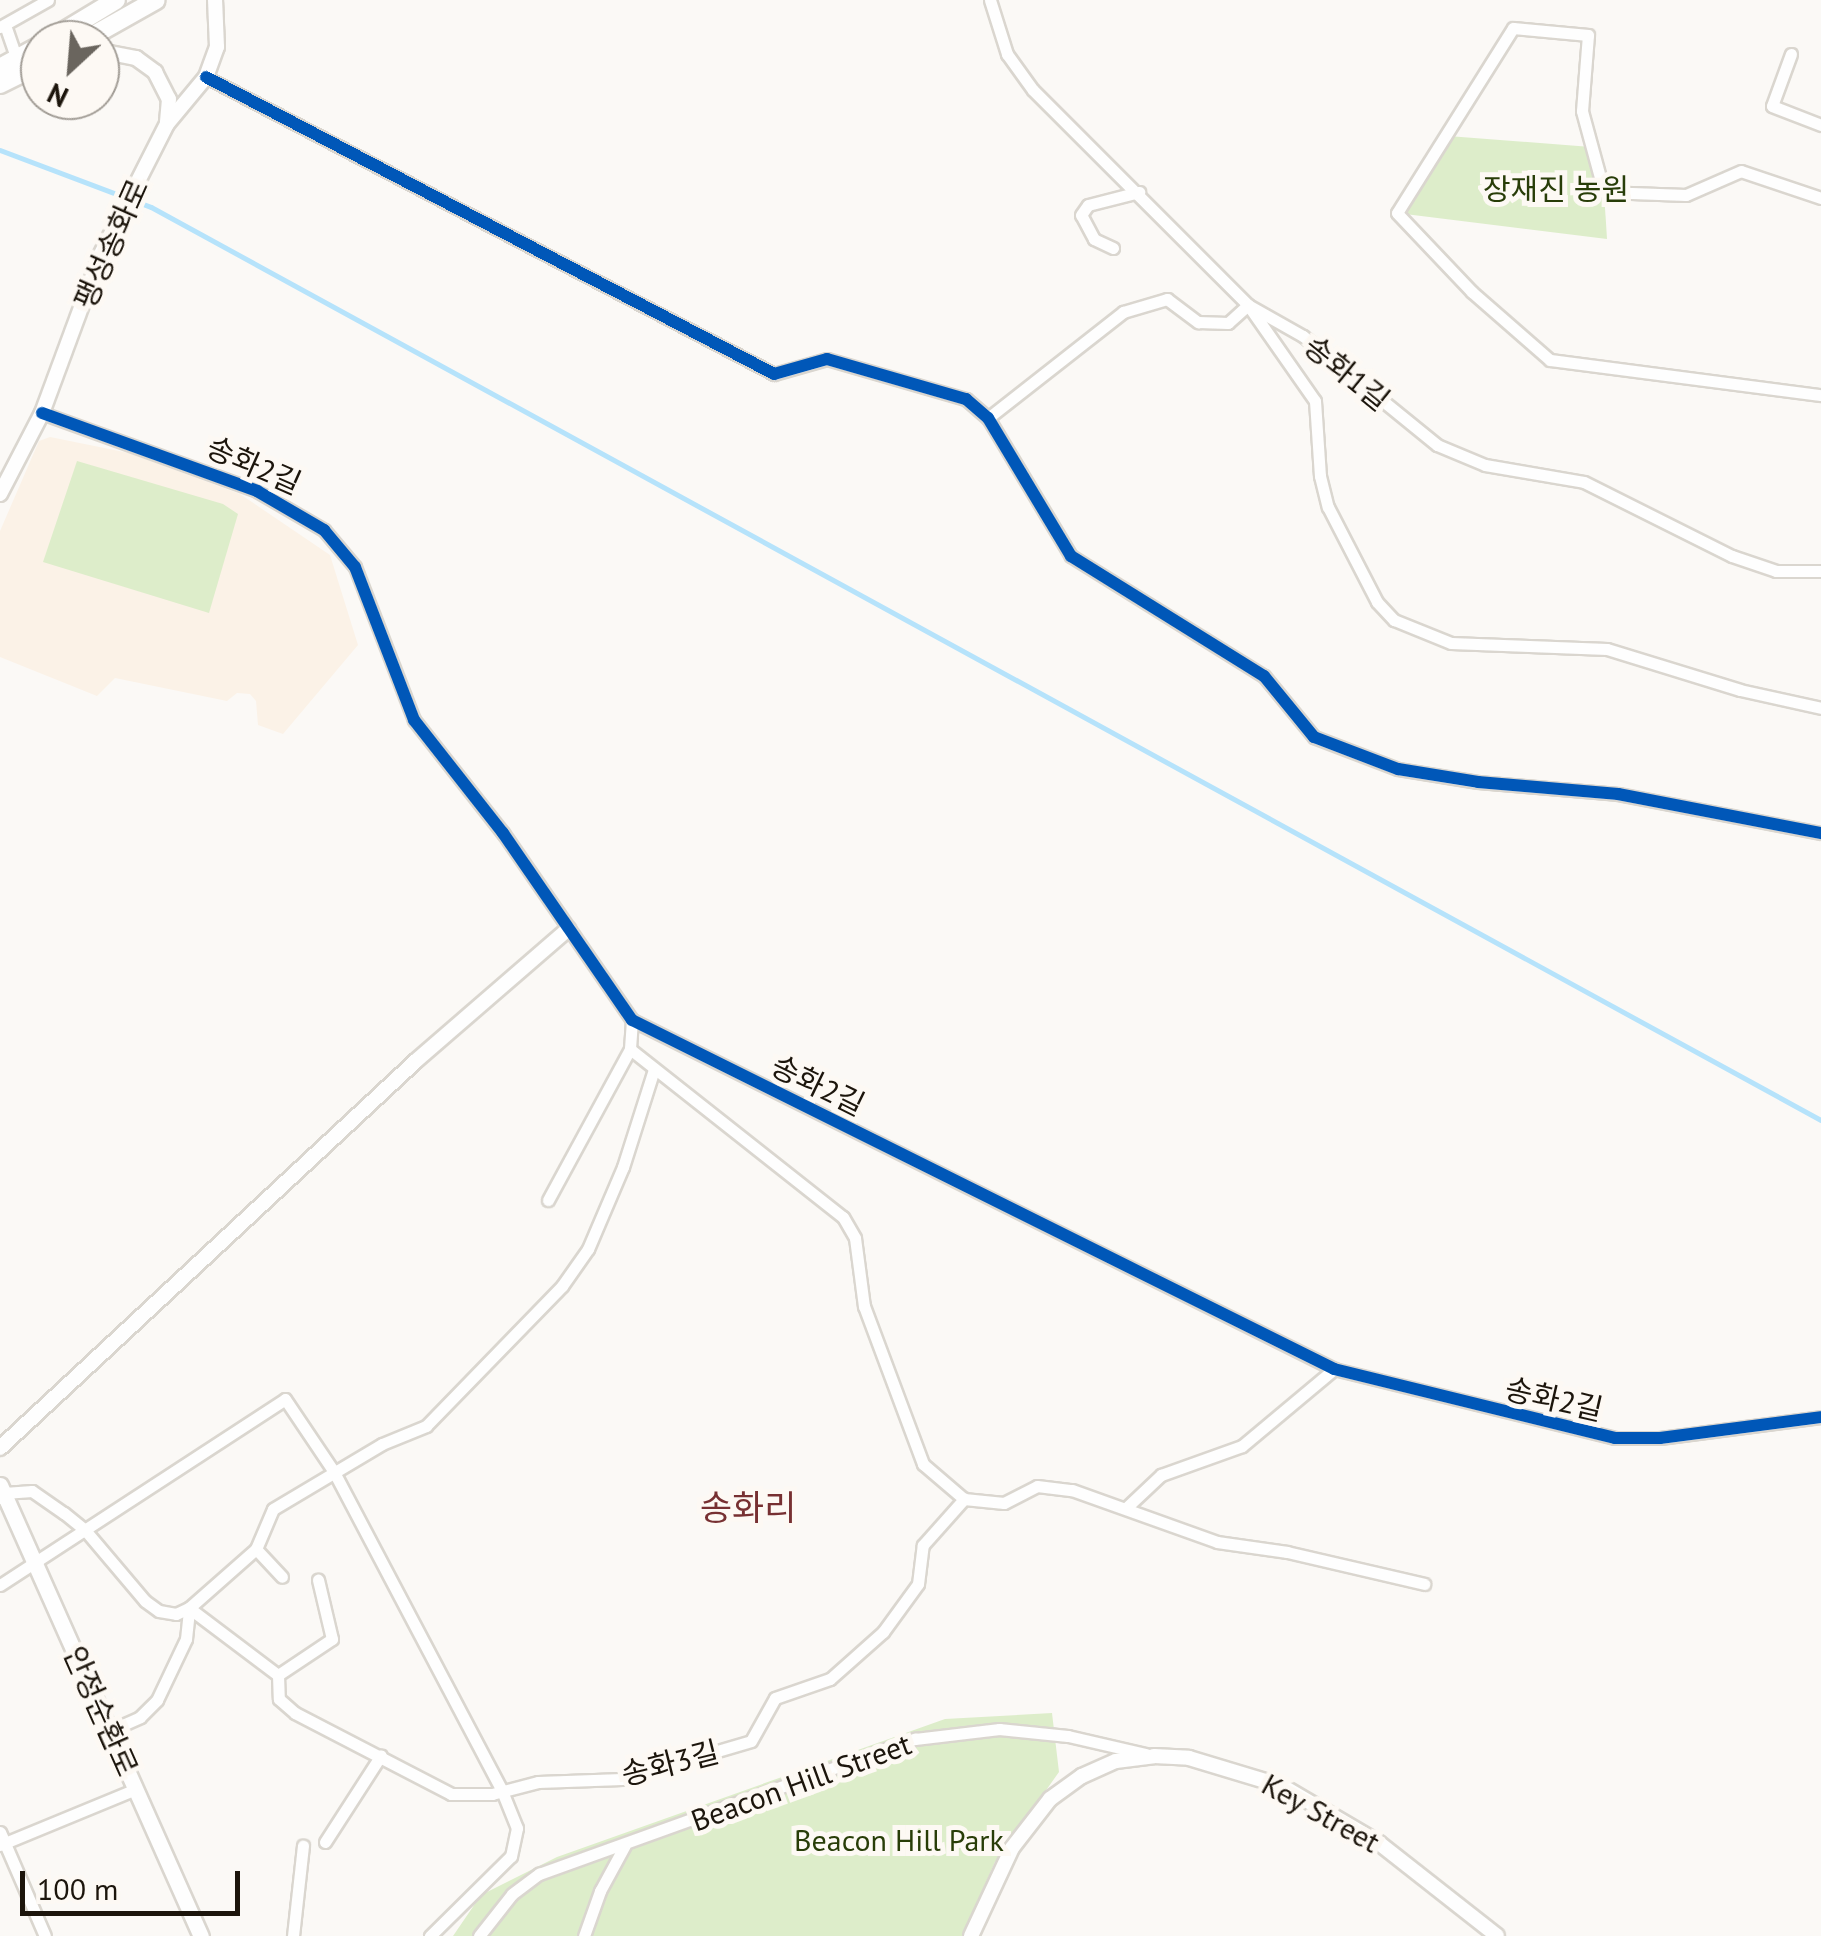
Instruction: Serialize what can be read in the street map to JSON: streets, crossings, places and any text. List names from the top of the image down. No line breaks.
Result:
{"streets":{"main road":["안정순환로"],"street":["팽성송화로","송화1길","송화2길","송화3길","Beacon Hill Street","Key Street"]},"crossings":[["팽성송화로","송화2길"],["안정순환로","송화3길"],["Beacon Hill Street","Key Street"]],"districts":["송화리"],"parks":["장재진 농원","Beacon Hill Park"],"scale_bar":"100 m","north":"bottom left"}
